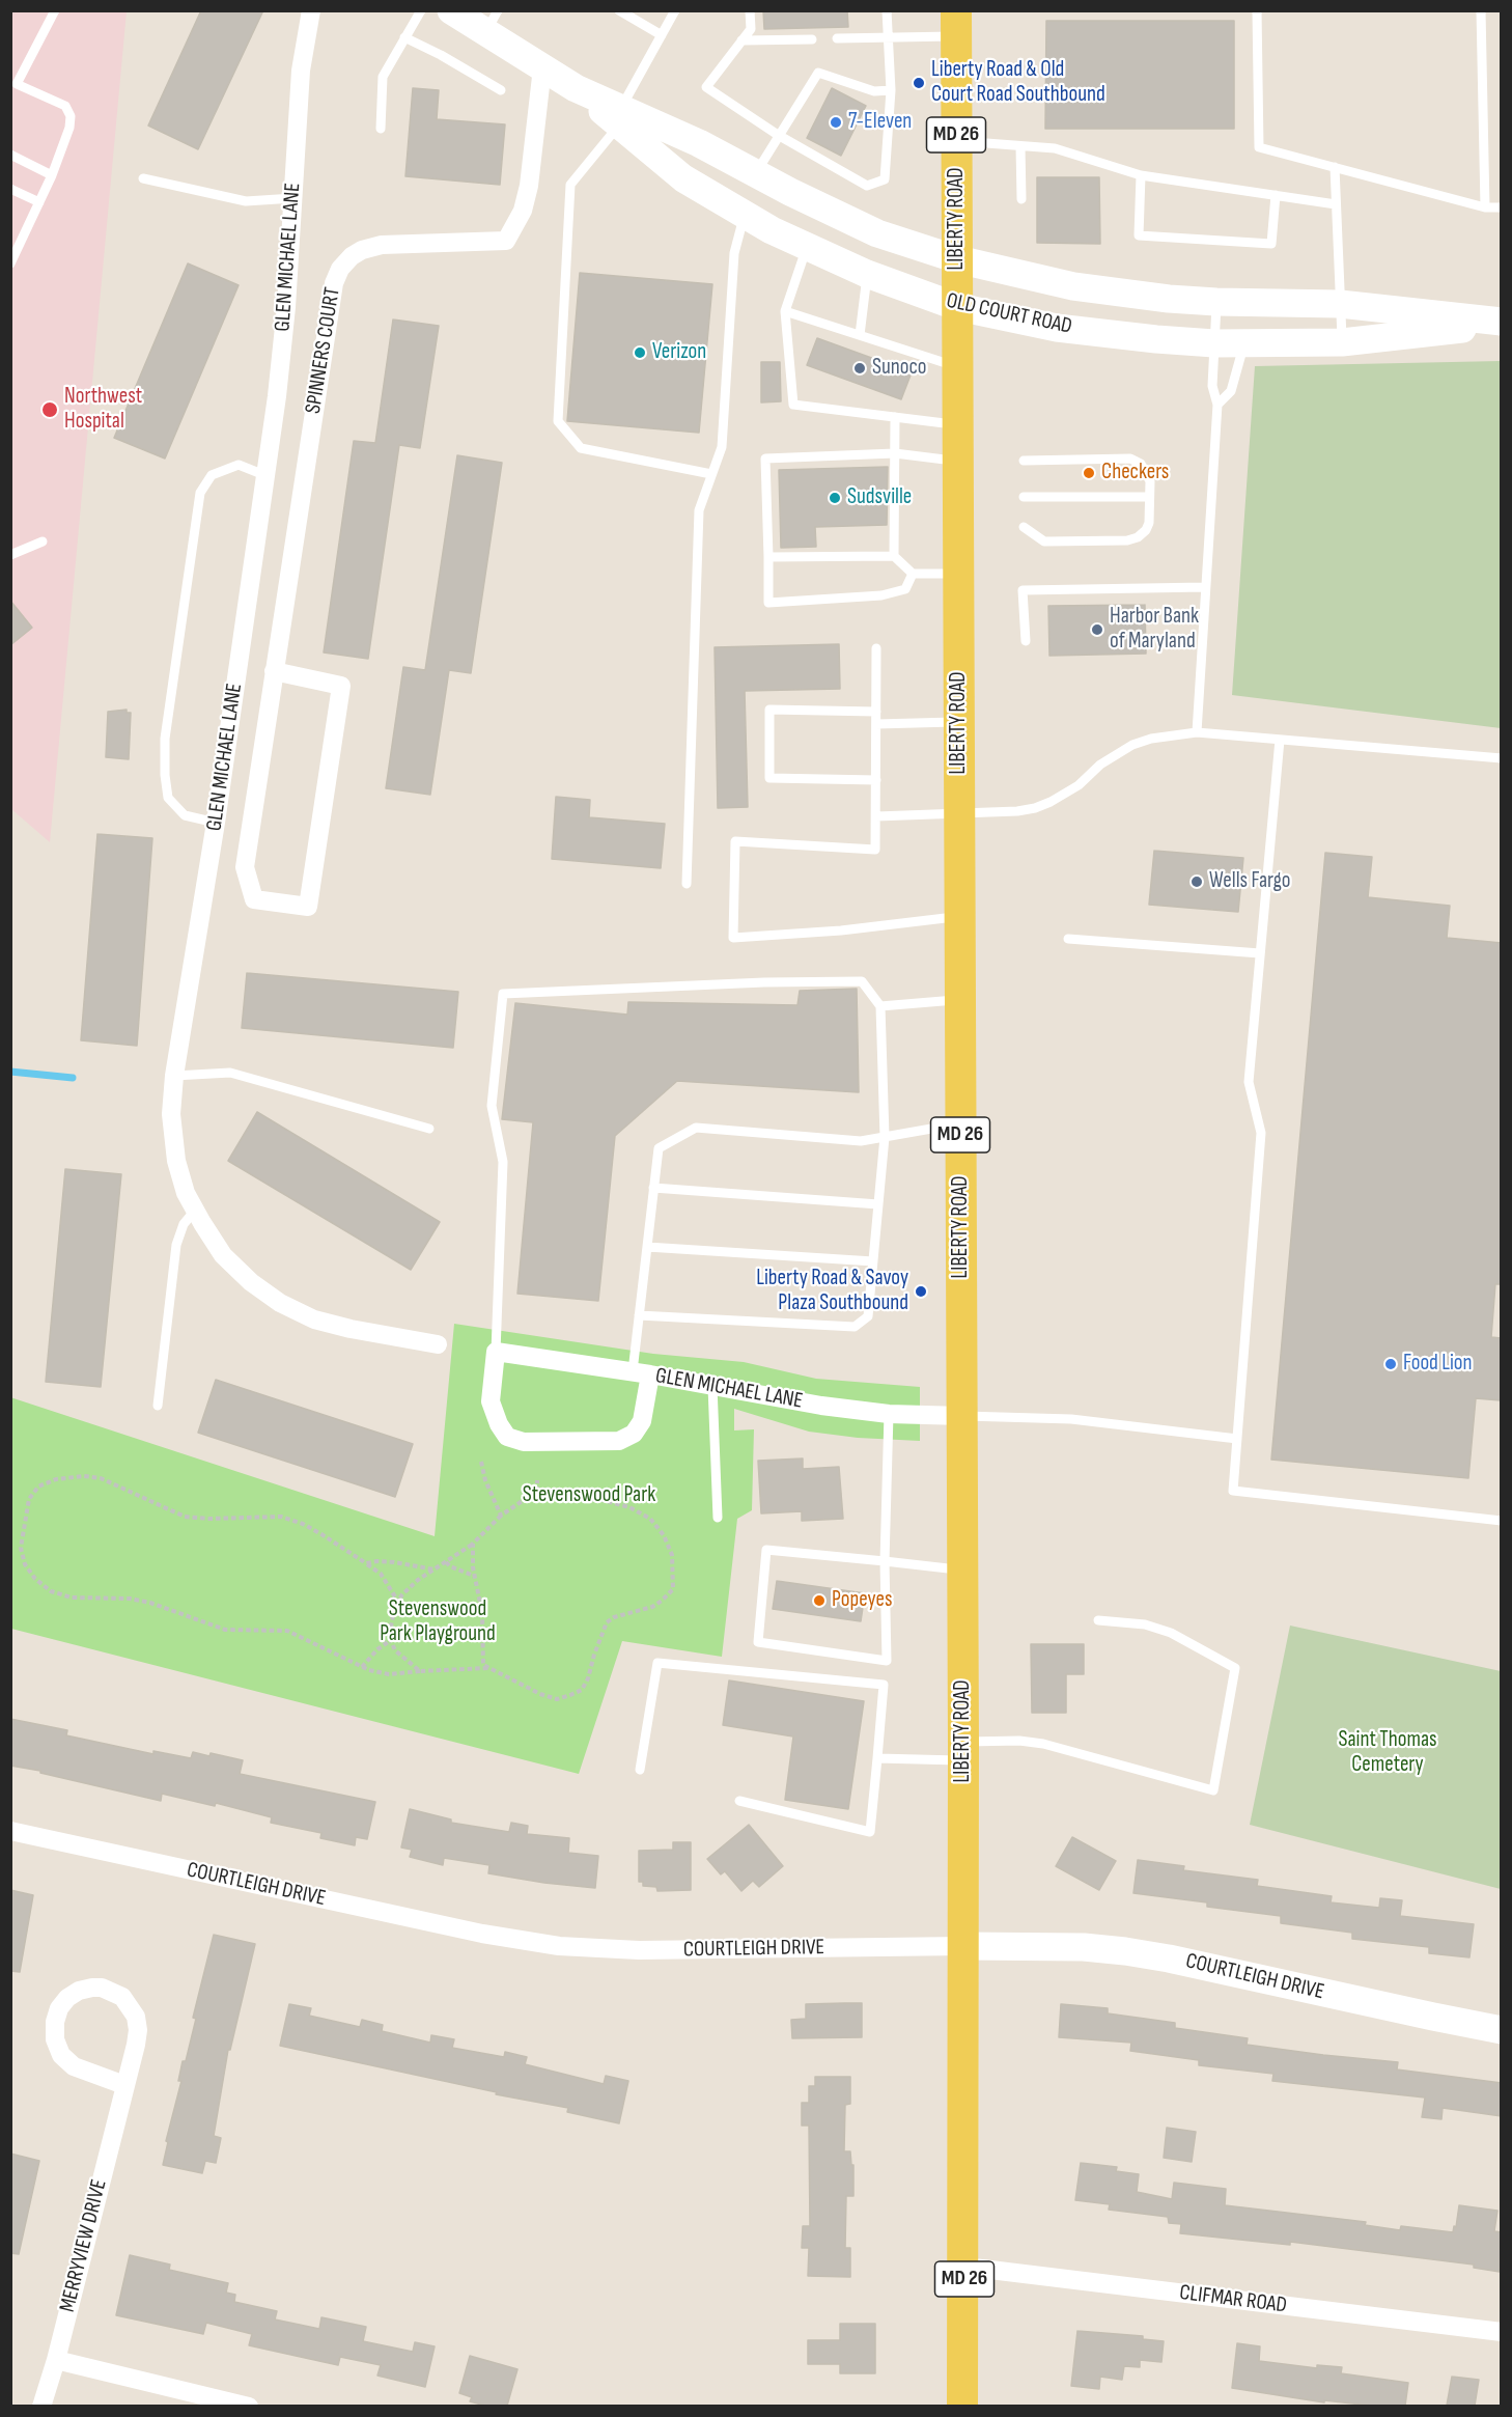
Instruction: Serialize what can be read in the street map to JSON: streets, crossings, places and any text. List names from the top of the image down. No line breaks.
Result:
{"streets":{"main road":["MD 26","LIBERTY ROAD","OLD COURT ROAD","COURTLEIGH DRIVE"],"street":["GLEN MICHAEL LANE","SPINNERS COURT","MERRYVIEW DRIVE","CLIFMAR ROAD"]},"crossings":[["LIBERTY ROAD","GLEN MICHAEL LANE"],["LIBERTY ROAD","OLD COURT ROAD"],["LIBERTY ROAD","COURTLEIGH DRIVE"],["LIBERTY ROAD","CLIFMAR ROAD"],["OLD COURT ROAD","SPINNERS COURT"]],"parks":["Stevenswood Park","Stevenswood Park Playground","Saint Thomas Cemetery"],"places":["Liberty Road & Old Court Road Southbound","7-Eleven","Verizon","Sunoco","Northwest Hospital","Checkers","Sudsville","Harbor Bank of Maryland","Wells Fargo","Liberty Road & Savoy Plaza Southbound","Food Lion","Popeyes"]}
